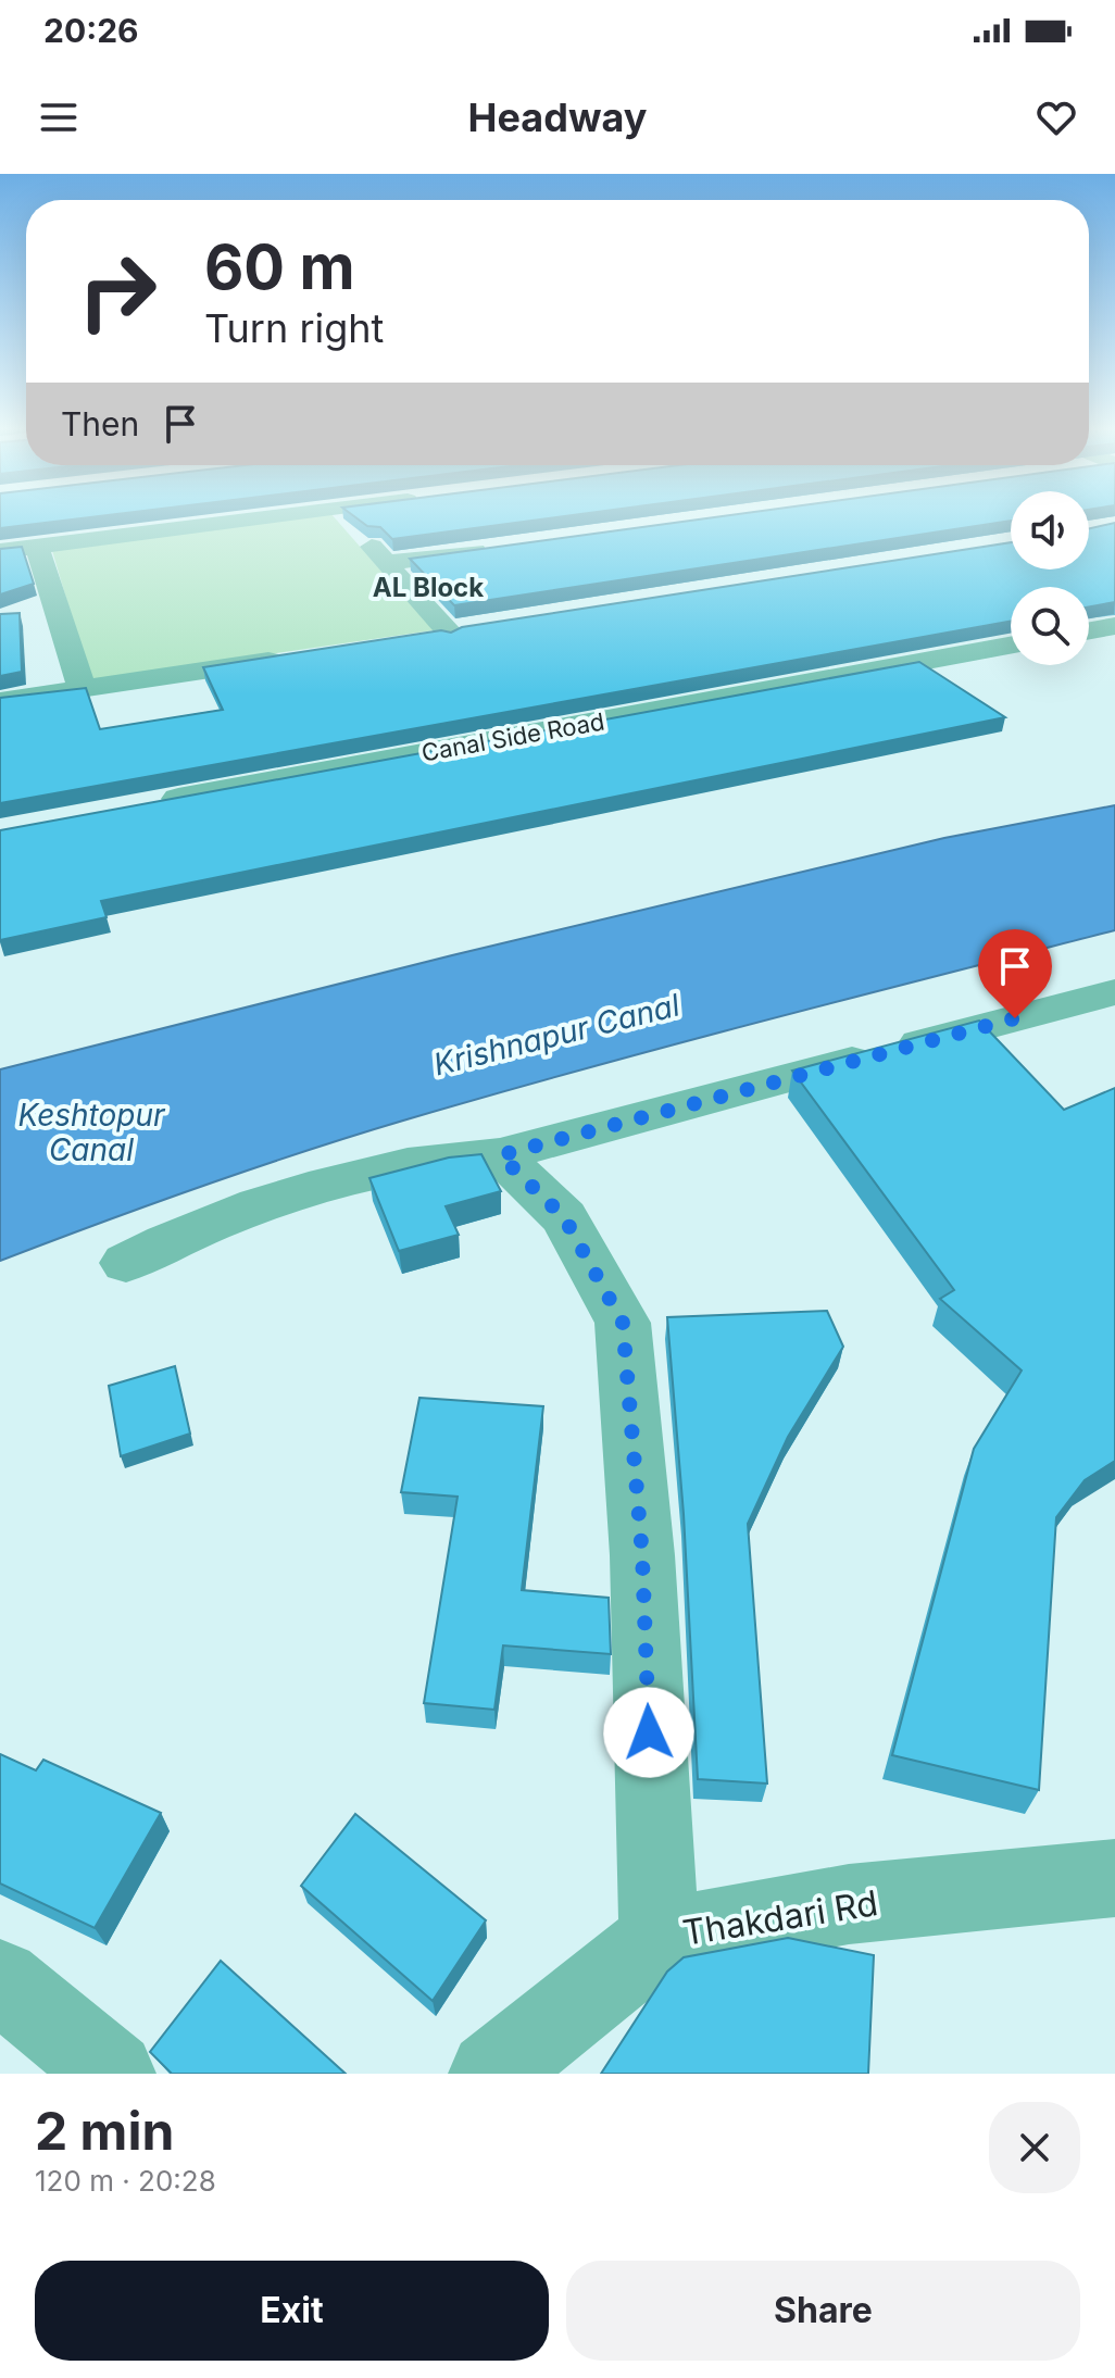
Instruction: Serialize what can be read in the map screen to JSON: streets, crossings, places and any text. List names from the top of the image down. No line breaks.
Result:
{"streets":{"street":["Canal Side Road","Thakdari Rd"]},"districts":["AL Block"],"water":["Krishnapur Canal","Keshtopur Canal"],"page":{"status":"20:26","header":"Headway","turn":["60 m","Turn right"],"then":"Then","heading":["2 min","120 m · 20:28"],"buttons":["Exit","Share"]}}
